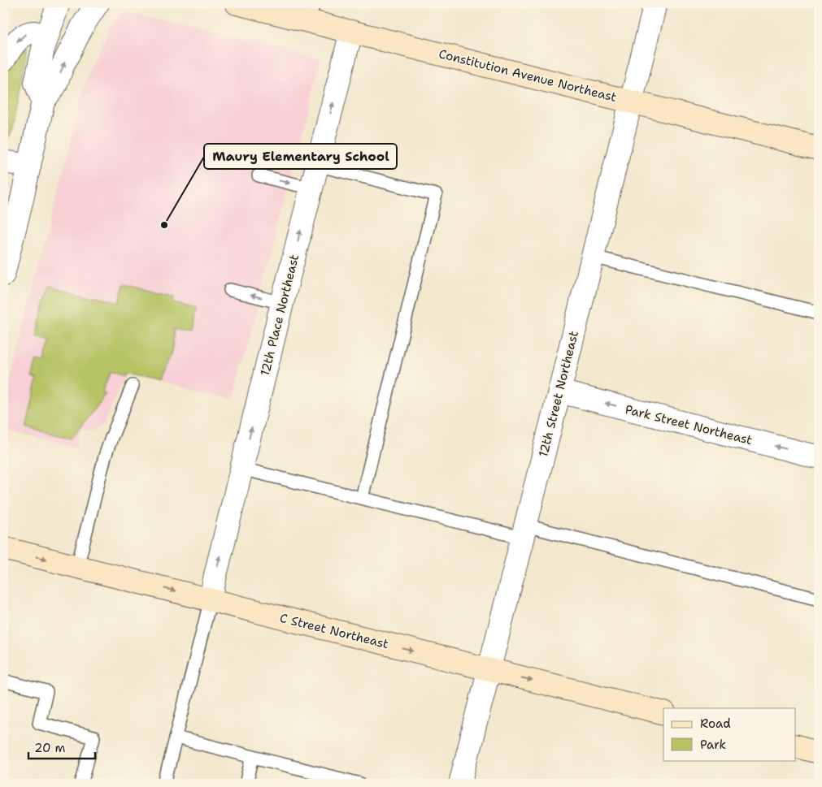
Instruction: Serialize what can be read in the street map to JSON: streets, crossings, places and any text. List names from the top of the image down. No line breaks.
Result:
{"streets":{"main road":["Constitution Avenue Northeast","C Street Northeast"],"street":["12th Place Northeast","12th Street Northeast","Park Street Northeast"]},"crossings":[["Constitution Avenue Northeast","12th Place Northeast"],["Constitution Avenue Northeast","12th Street Northeast"],["12th Place Northeast","C Street Northeast"],["12th Street Northeast","Park Street Northeast"],["12th Street Northeast","C Street Northeast"]],"one_way":["12th Place Northeast","Park Street Northeast","C Street Northeast"],"places":["Maury Elementary School"],"legend":["Road","Park"],"scale_bar":"20 m"}
